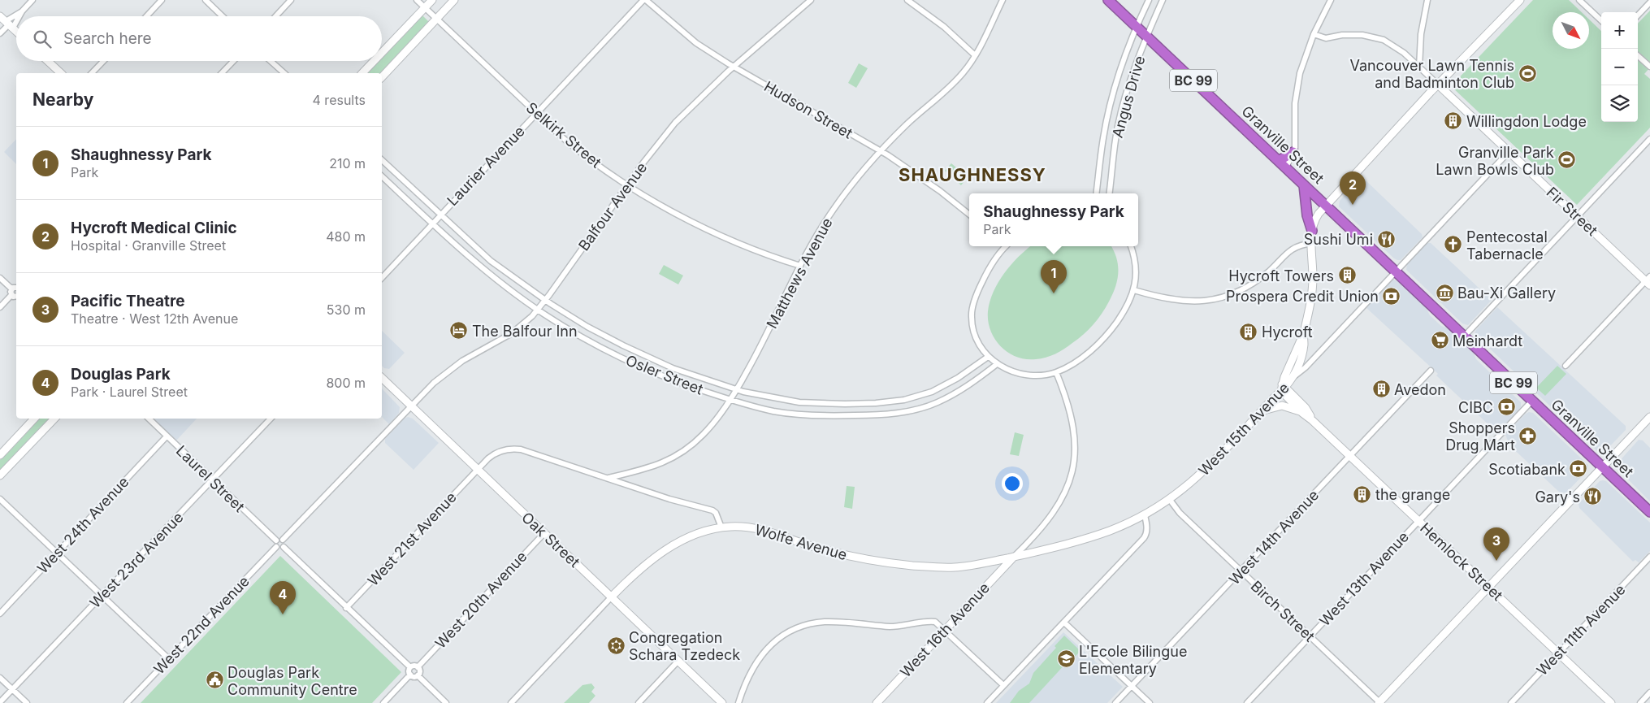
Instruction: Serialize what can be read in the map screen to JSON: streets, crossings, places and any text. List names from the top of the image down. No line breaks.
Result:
{"streets":{"highway":["BC 99","Granville Street"],"street":["Angus Drive","Hudson Street","Selkirk Street","Laurier Avenue","Balfour Avenue","Fir Street","Matthews Avenue","Osler Street","West 15th Avenue","Laurel Street","West 24th Avenue","West 14th Avenue","West 21st Avenue","Oak Street","Wolfe Avenue","West 23rd Avenue","Hemlock Street","West 13th Avenue","West 20th Avenue","Birch Street","West 22nd Avenue","West 16th Avenue","West 11th Avenue"]},"crossings":[["Angus Drive","Granville Street"],["Hudson Street","Laurier Avenue"],["Hudson Street","Balfour Avenue"],["Hudson Street","Matthews Avenue"],["Selkirk Street","Laurier Avenue"],["Selkirk Street","Balfour Avenue"],["Selkirk Street","Matthews Avenue"],["Granville Street","West 15th Avenue"],["Granville Street","West 13th Avenue"],["Laurier Avenue","Osler Street"],["Balfour Avenue","Osler Street"],["Balfour Avenue","Oak Street"],["Fir Street","West 15th Avenue"],["Matthews Avenue","Osler Street"],["West 15th Avenue","Wolfe Avenue"],["West 15th Avenue","Hemlock Street"],["West 15th Avenue","Birch Street"],["Laurel Street","West 24th Avenue"],["Laurel Street","West 23rd Avenue"],["Laurel Street","West 22nd Avenue"],["West 14th Avenue","Hemlock Street"],["West 14th Avenue","Birch Street"],["West 21st Avenue","Oak Street"],["Oak Street","Wolfe Avenue"],["Oak Street","West 20th Avenue"],["Wolfe Avenue","West 16th Avenue"],["Hemlock Street","West 13th Avenue"],["Hemlock Street","West 11th Avenue"],["West 13th Avenue","Birch Street"]],"districts":["SHAUGHNESSY"],"places":{"sports":["Vancouver Lawn Tennis and Badminton Club","Granville Park Lawn Bowls Club"],"building":["Willingdon Lodge","Hycroft Towers","Hycroft","Avedon","the grange"],"restaurant":["Sushi Umi","Gary's"],"church":["Pentecostal Tabernacle"],"museum":["Bau-Xi Gallery"],"bank":["Prospera Credit Union","CIBC","Scotiabank"],"hotel":["The Balfour Inn"],"supermarket":["Meinhardt"],"pharmacy":["Shoppers Drug Mart"],"synagogue":["Congregation Schara Tzedeck"],"school or university":["L'Ecole Bilingue Elementary"],"public building":["Douglas Park Community Centre"]},"north":"bottom right","page":{"map_buttons":["+","−"],"search":"Search here","heading":["Nearby","4 results"],"list":[{"mark":"1","name":"Shaughnessy Park","note":"Park","value":"210 m"},{"mark":"2","name":"Hycroft Medical Clinic","note":"Hospital · Granville Street","value":"480 m"},{"mark":"3","name":"Pacific Theatre","note":"Theatre · West 12th Avenue","value":"530 m"},{"mark":"4","name":"Douglas Park","note":"Park · Laurel Street","value":"800 m"}],"pins":["2","1","3","4"],"popup":["Shaughnessy Park","Park"]}}
